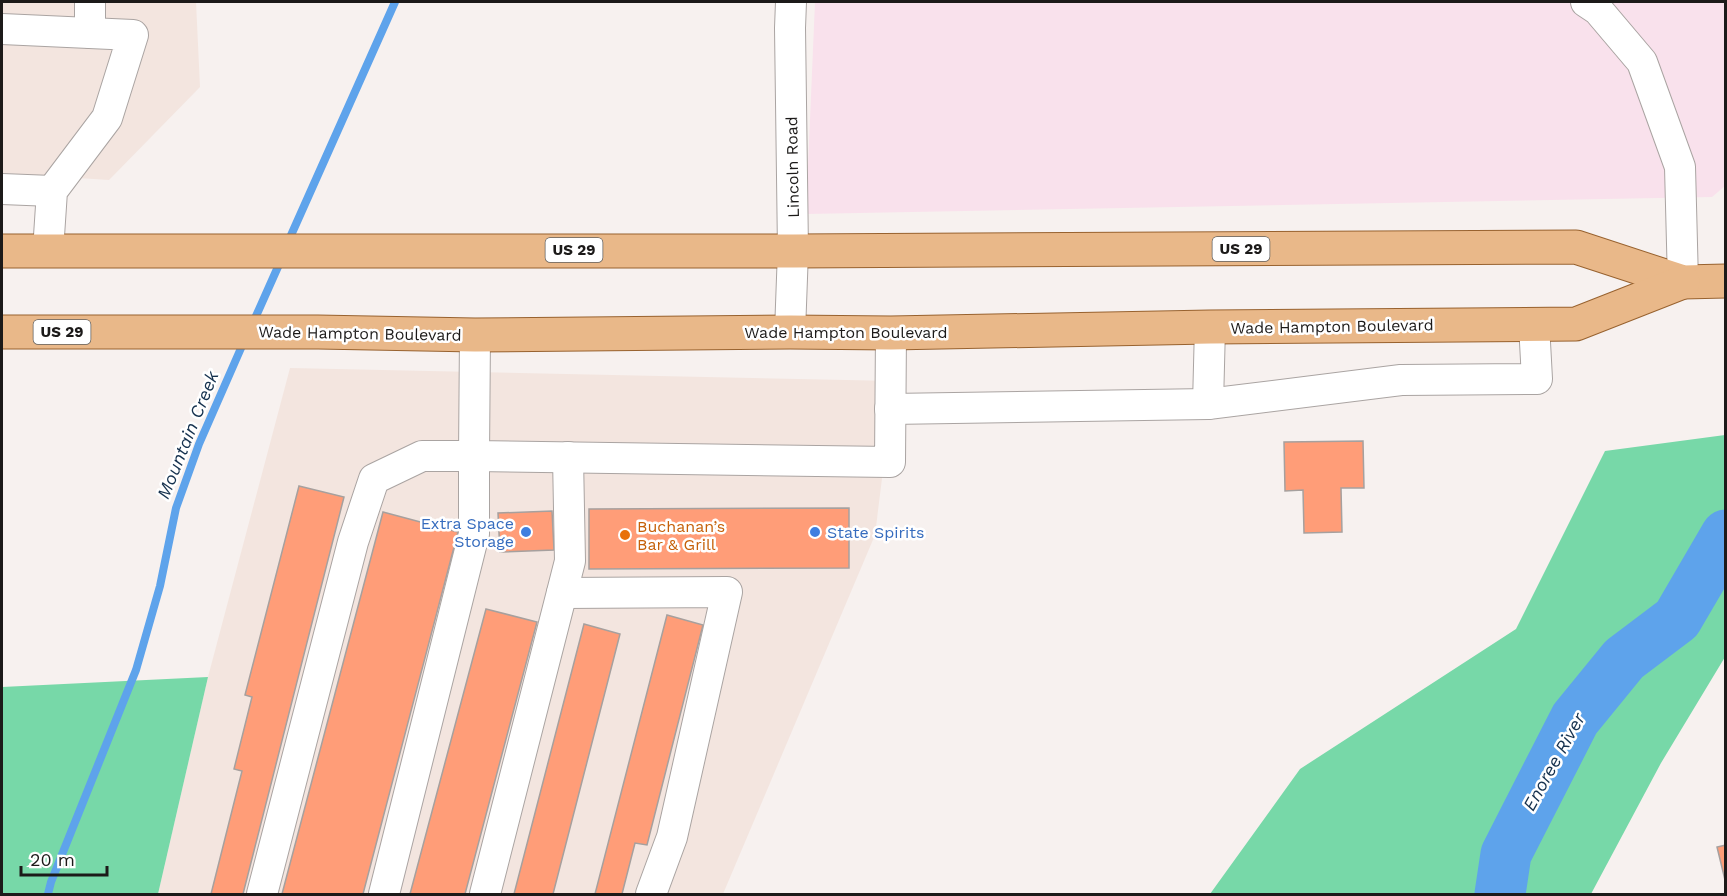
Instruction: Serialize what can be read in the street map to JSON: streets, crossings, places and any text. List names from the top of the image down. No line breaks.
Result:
{"streets":{"main road":["US 29","Wade Hampton Boulevard"],"street":["Lincoln Road"]},"crossings":[["Lincoln Road","Wade Hampton Boulevard"]],"water":["Mountain Creek","Enoree River"],"places":["Extra Space Storage","State Spirits","Buchanan’s Bar & Grill"],"scale_bar":"20 m"}
